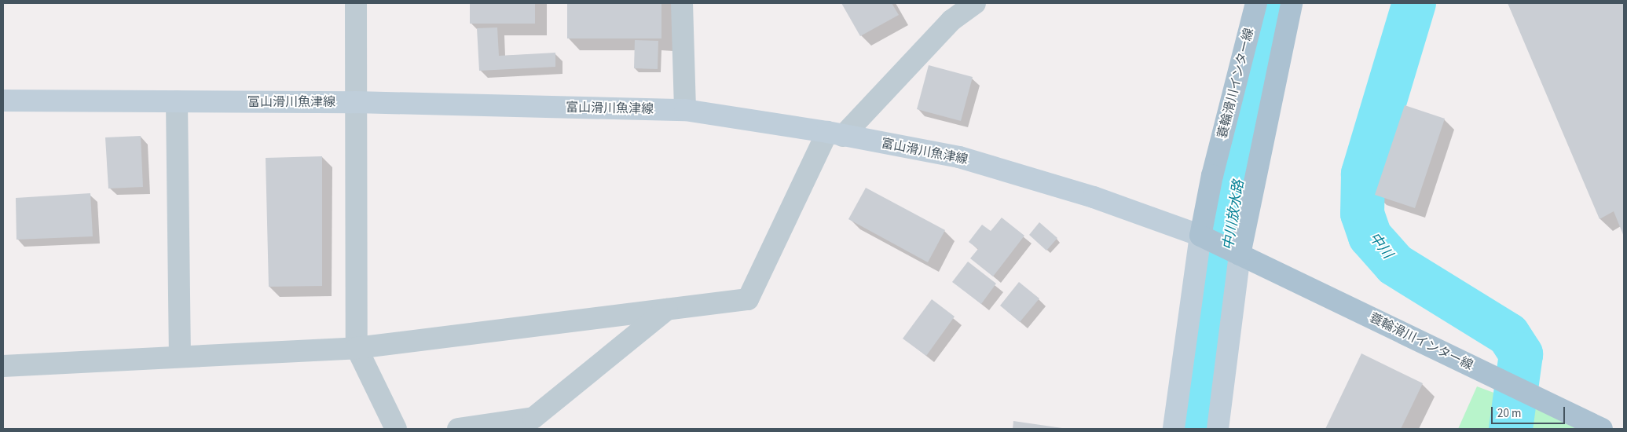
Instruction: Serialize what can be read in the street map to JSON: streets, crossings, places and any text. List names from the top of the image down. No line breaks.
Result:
{"streets":{"main road":["蓑輪滑川インター線","富山滑川魚津線"]},"crossings":[["蓑輪滑川インター線","富山滑川魚津線"]],"water":["中川放水路","中川"],"scale_bar":"20 m"}
